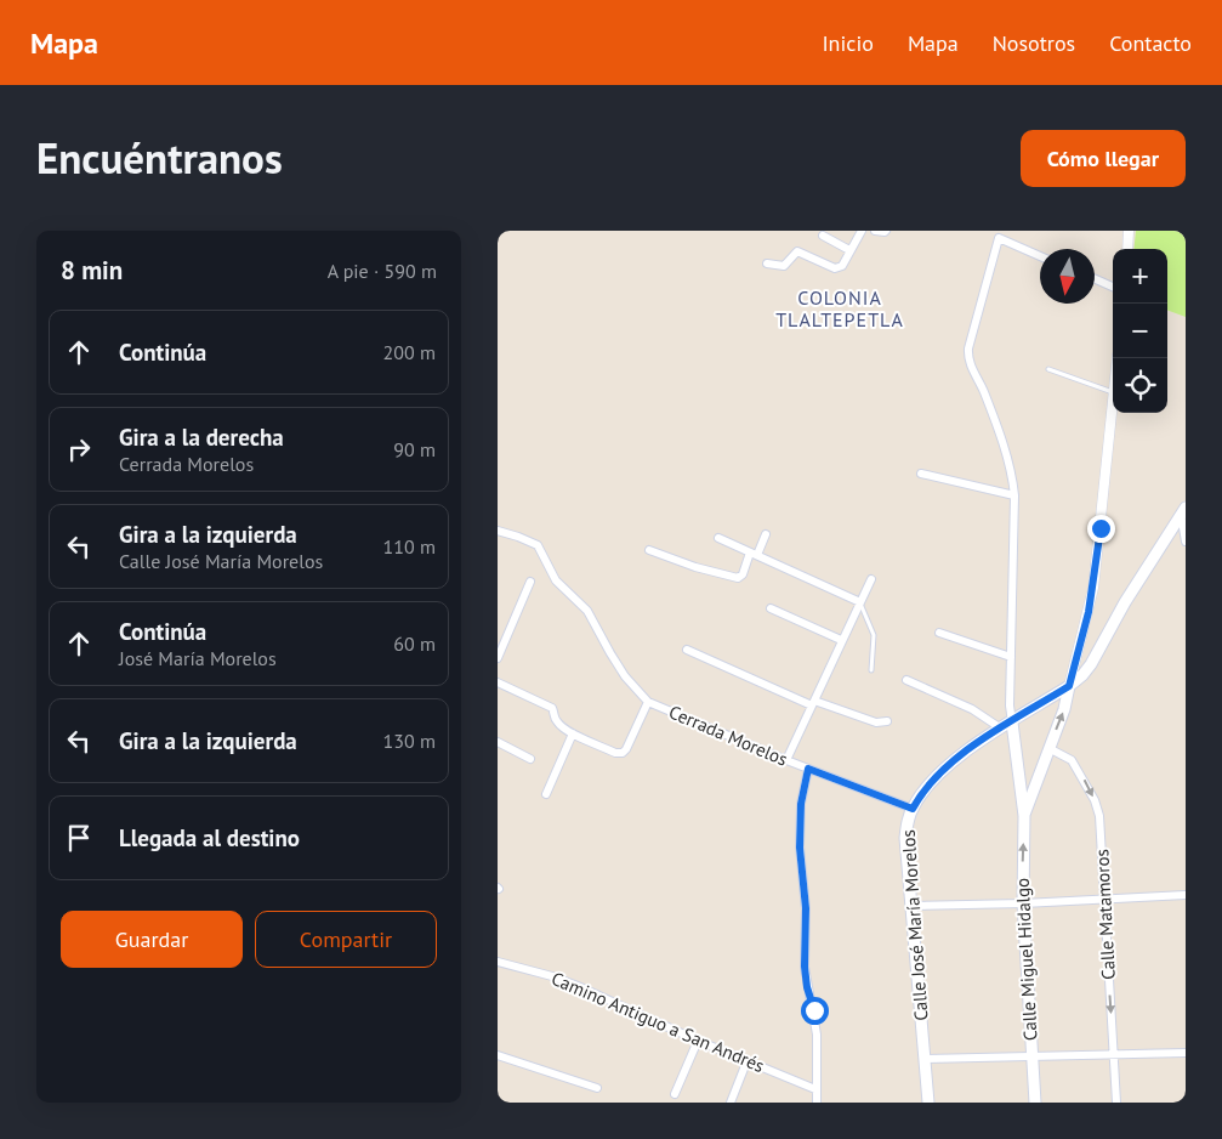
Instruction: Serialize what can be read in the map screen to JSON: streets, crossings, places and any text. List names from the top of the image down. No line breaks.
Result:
{"streets":{"main road":["Calle José María Morelos","Calle Miguel Hidalgo"],"street":["Cerrada Morelos","Calle Matamoros","Camino Antiguo a San Andrés"]},"crossings":[["Cerrada Morelos","Calle José María Morelos"],["Calle Matamoros","Calle Miguel Hidalgo"],["Calle José María Morelos","Calle Miguel Hidalgo"]],"one_way":["Calle Matamoros"],"districts":["COLONIA TLALTEPETLA"],"north":"bottom","page":{"header":"Mapa","nav":["Inicio","Mapa","Nosotros","Contacto"],"title":"Encuéntranos","buttons":["Cómo llegar",["Guardar","Compartir"]],"heading":["8 min","A pie · 590 m"],"map_buttons":["+","−"],"list":[["Continúa","200 m"],["Gira a la derecha","Cerrada Morelos","90 m"],["Gira a la izquierda","Calle José María Morelos","110 m"],["Continúa","José María Morelos","60 m"],["Gira a la izquierda","130 m"],"Llegada al destino"]}}
